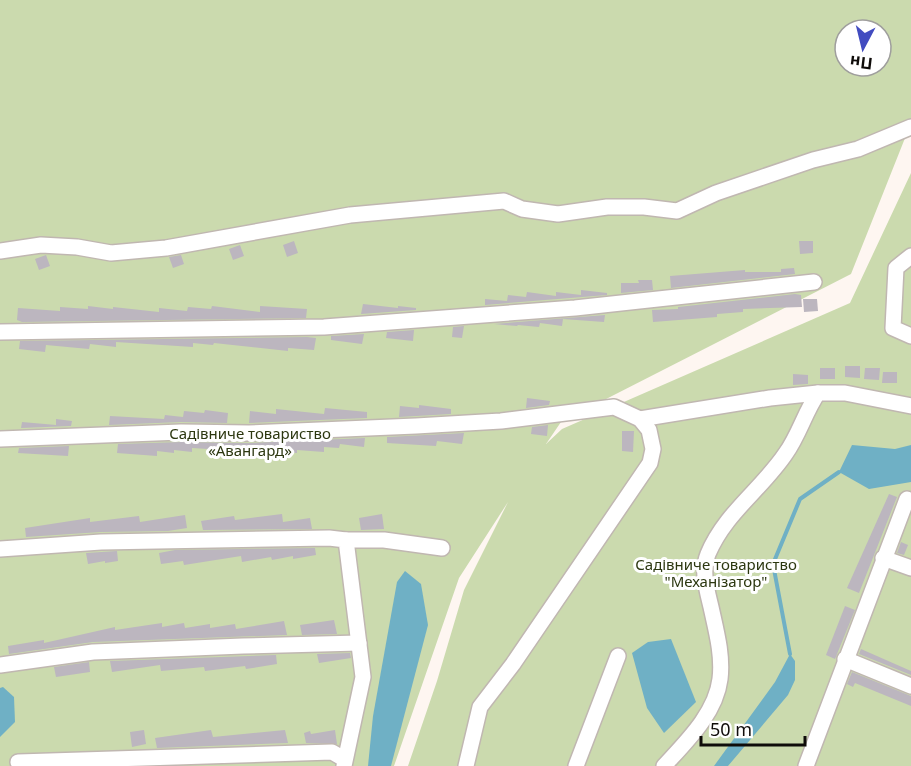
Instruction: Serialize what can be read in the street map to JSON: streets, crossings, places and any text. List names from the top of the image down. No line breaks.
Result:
{"parks":["Садівниче товариство «Авангард»","Садівниче товариство \"Механізатор\""],"scale_bar":"50 m","north":"bottom"}
